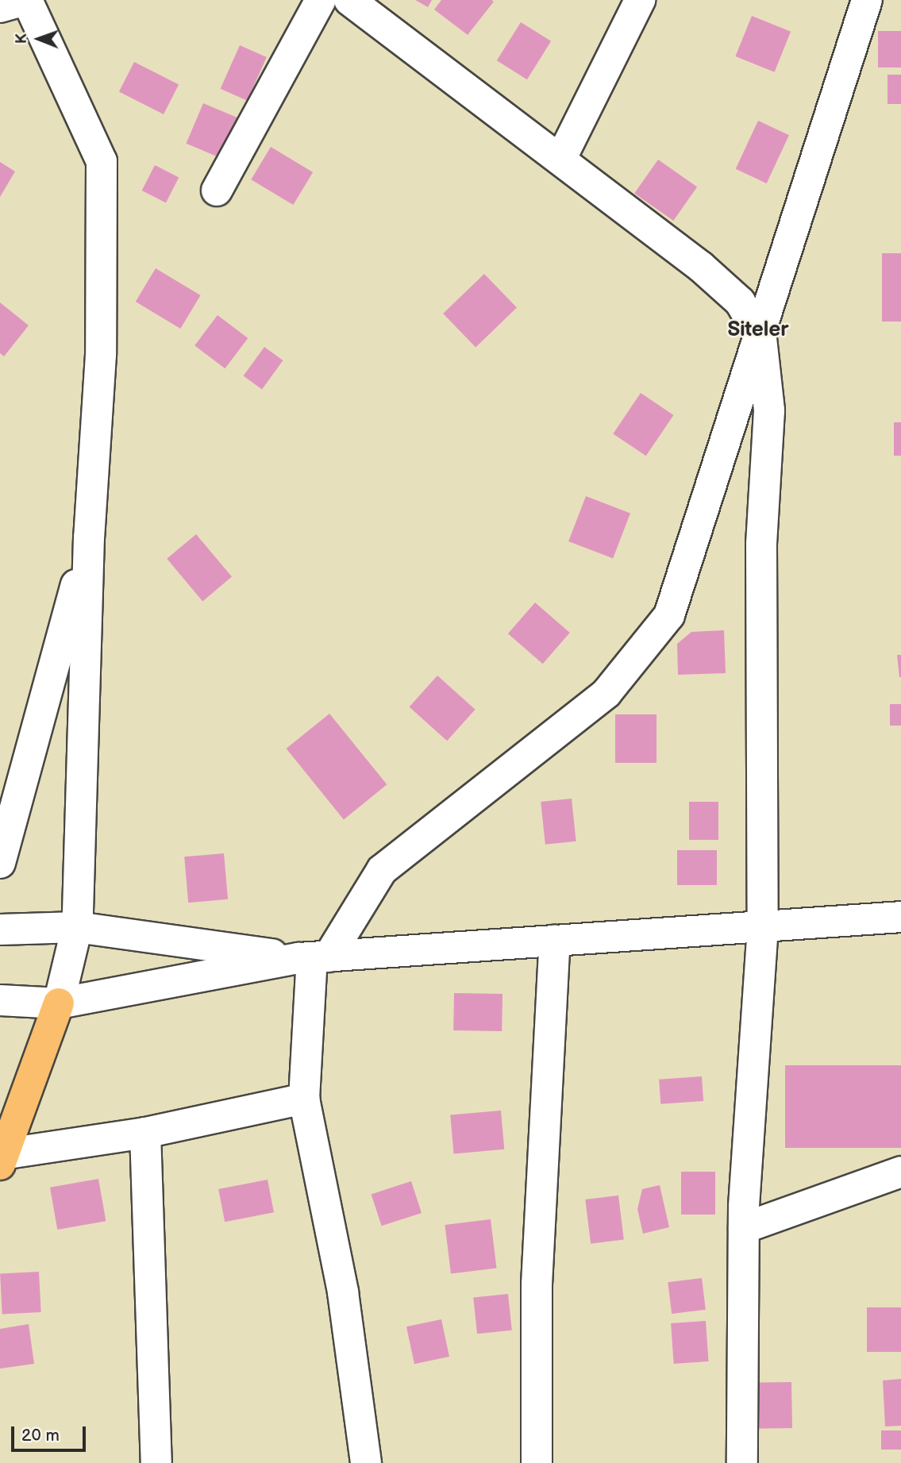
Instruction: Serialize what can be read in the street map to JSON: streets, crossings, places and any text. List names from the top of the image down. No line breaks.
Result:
{"districts":["Siteler"],"scale_bar":"20 m","north":"left"}
